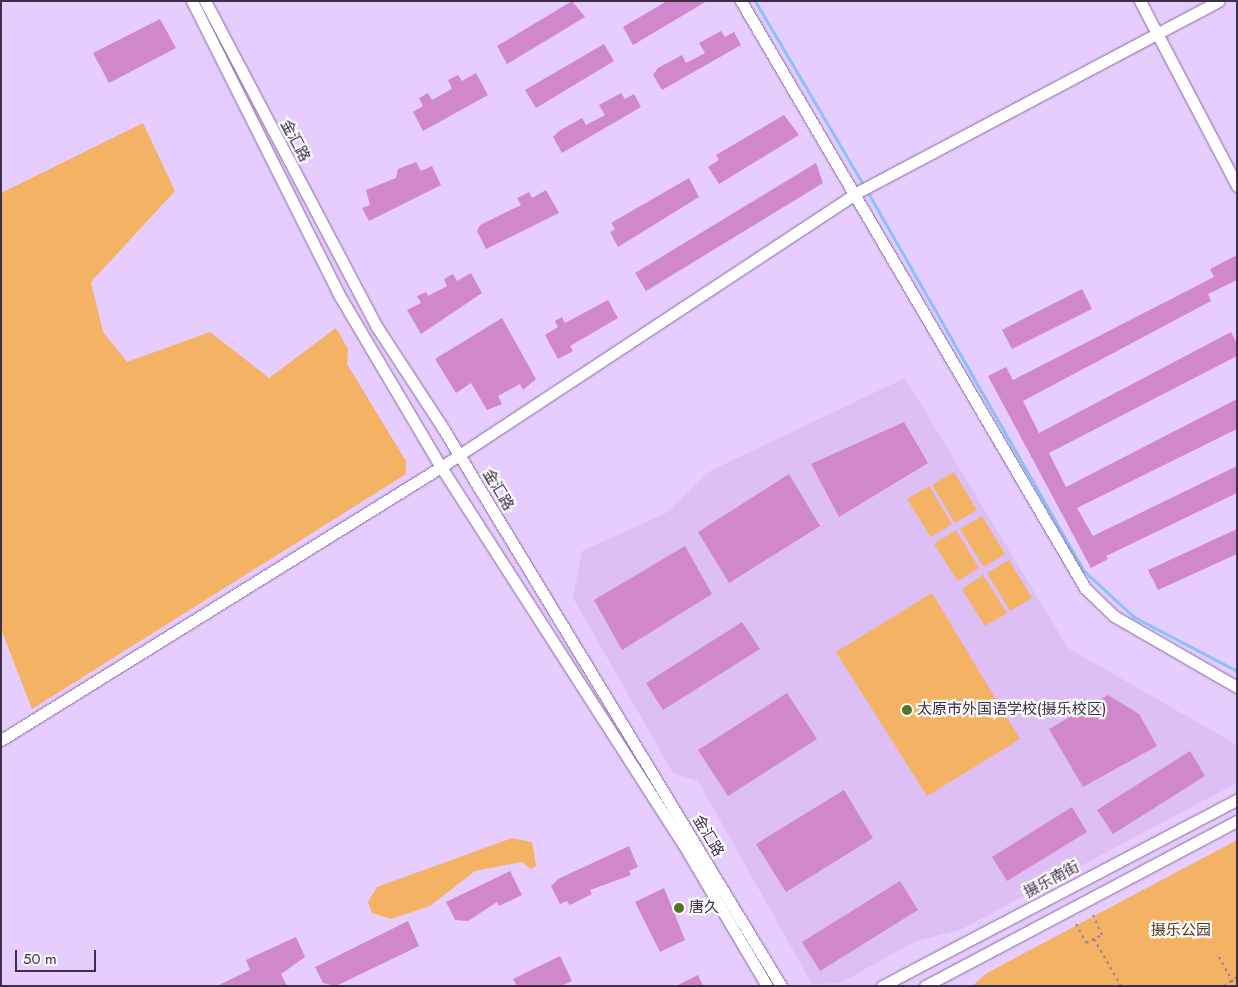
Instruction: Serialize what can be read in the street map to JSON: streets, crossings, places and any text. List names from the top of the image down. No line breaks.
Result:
{"streets":{"street":["金汇路","摄乐南街"]},"parks":["摄乐公园"],"places":["太原市外国语学校(摄乐校区)","唐久"],"scale_bar":"50 m"}
